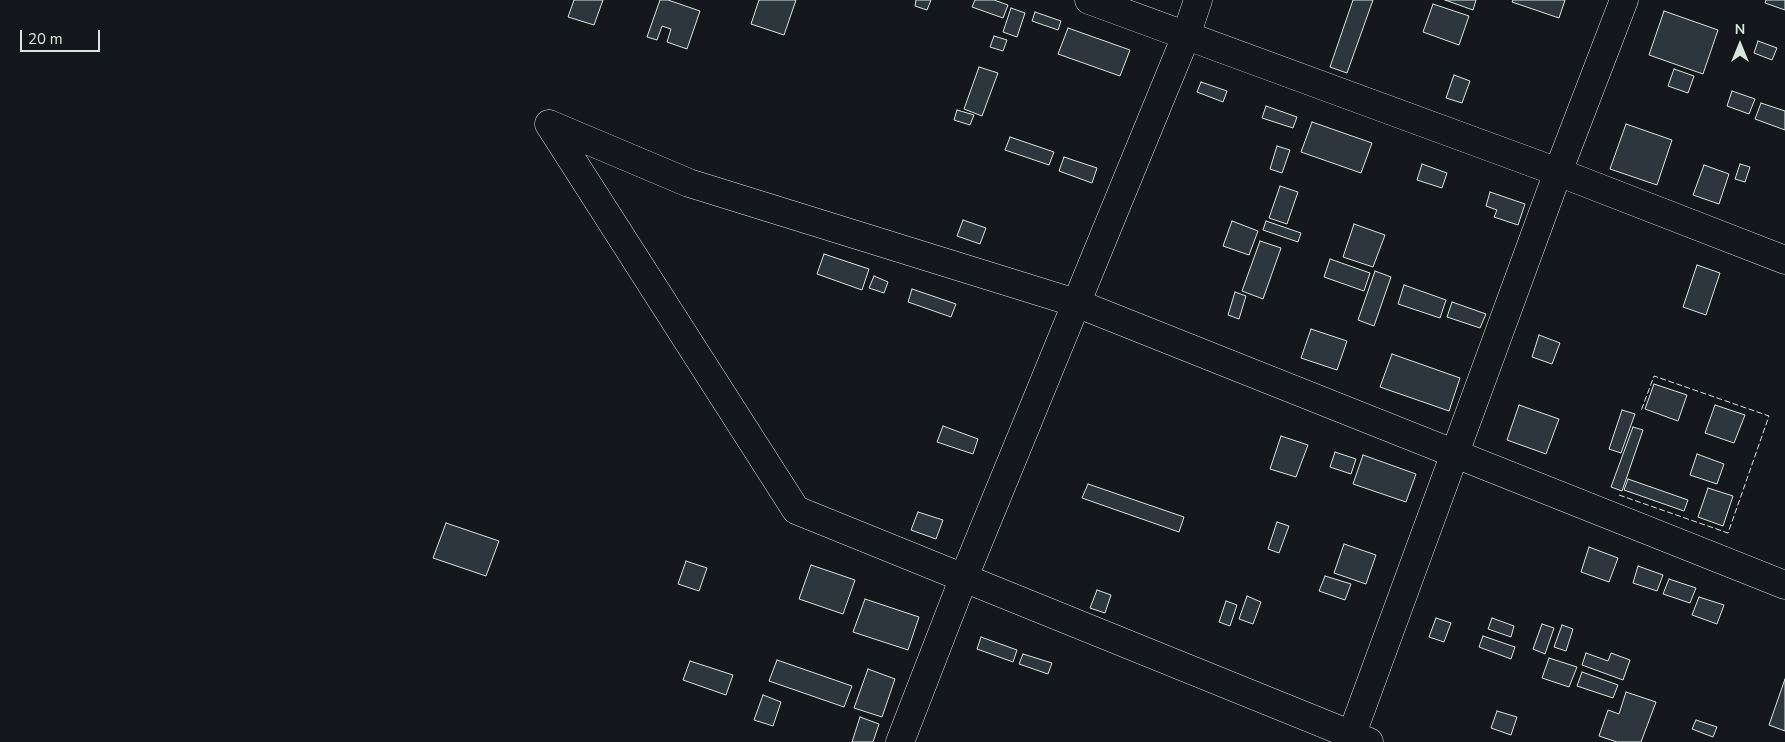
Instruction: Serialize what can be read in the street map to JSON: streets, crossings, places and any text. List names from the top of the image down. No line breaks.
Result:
{"scale_bar":"20 m","north":"top"}
